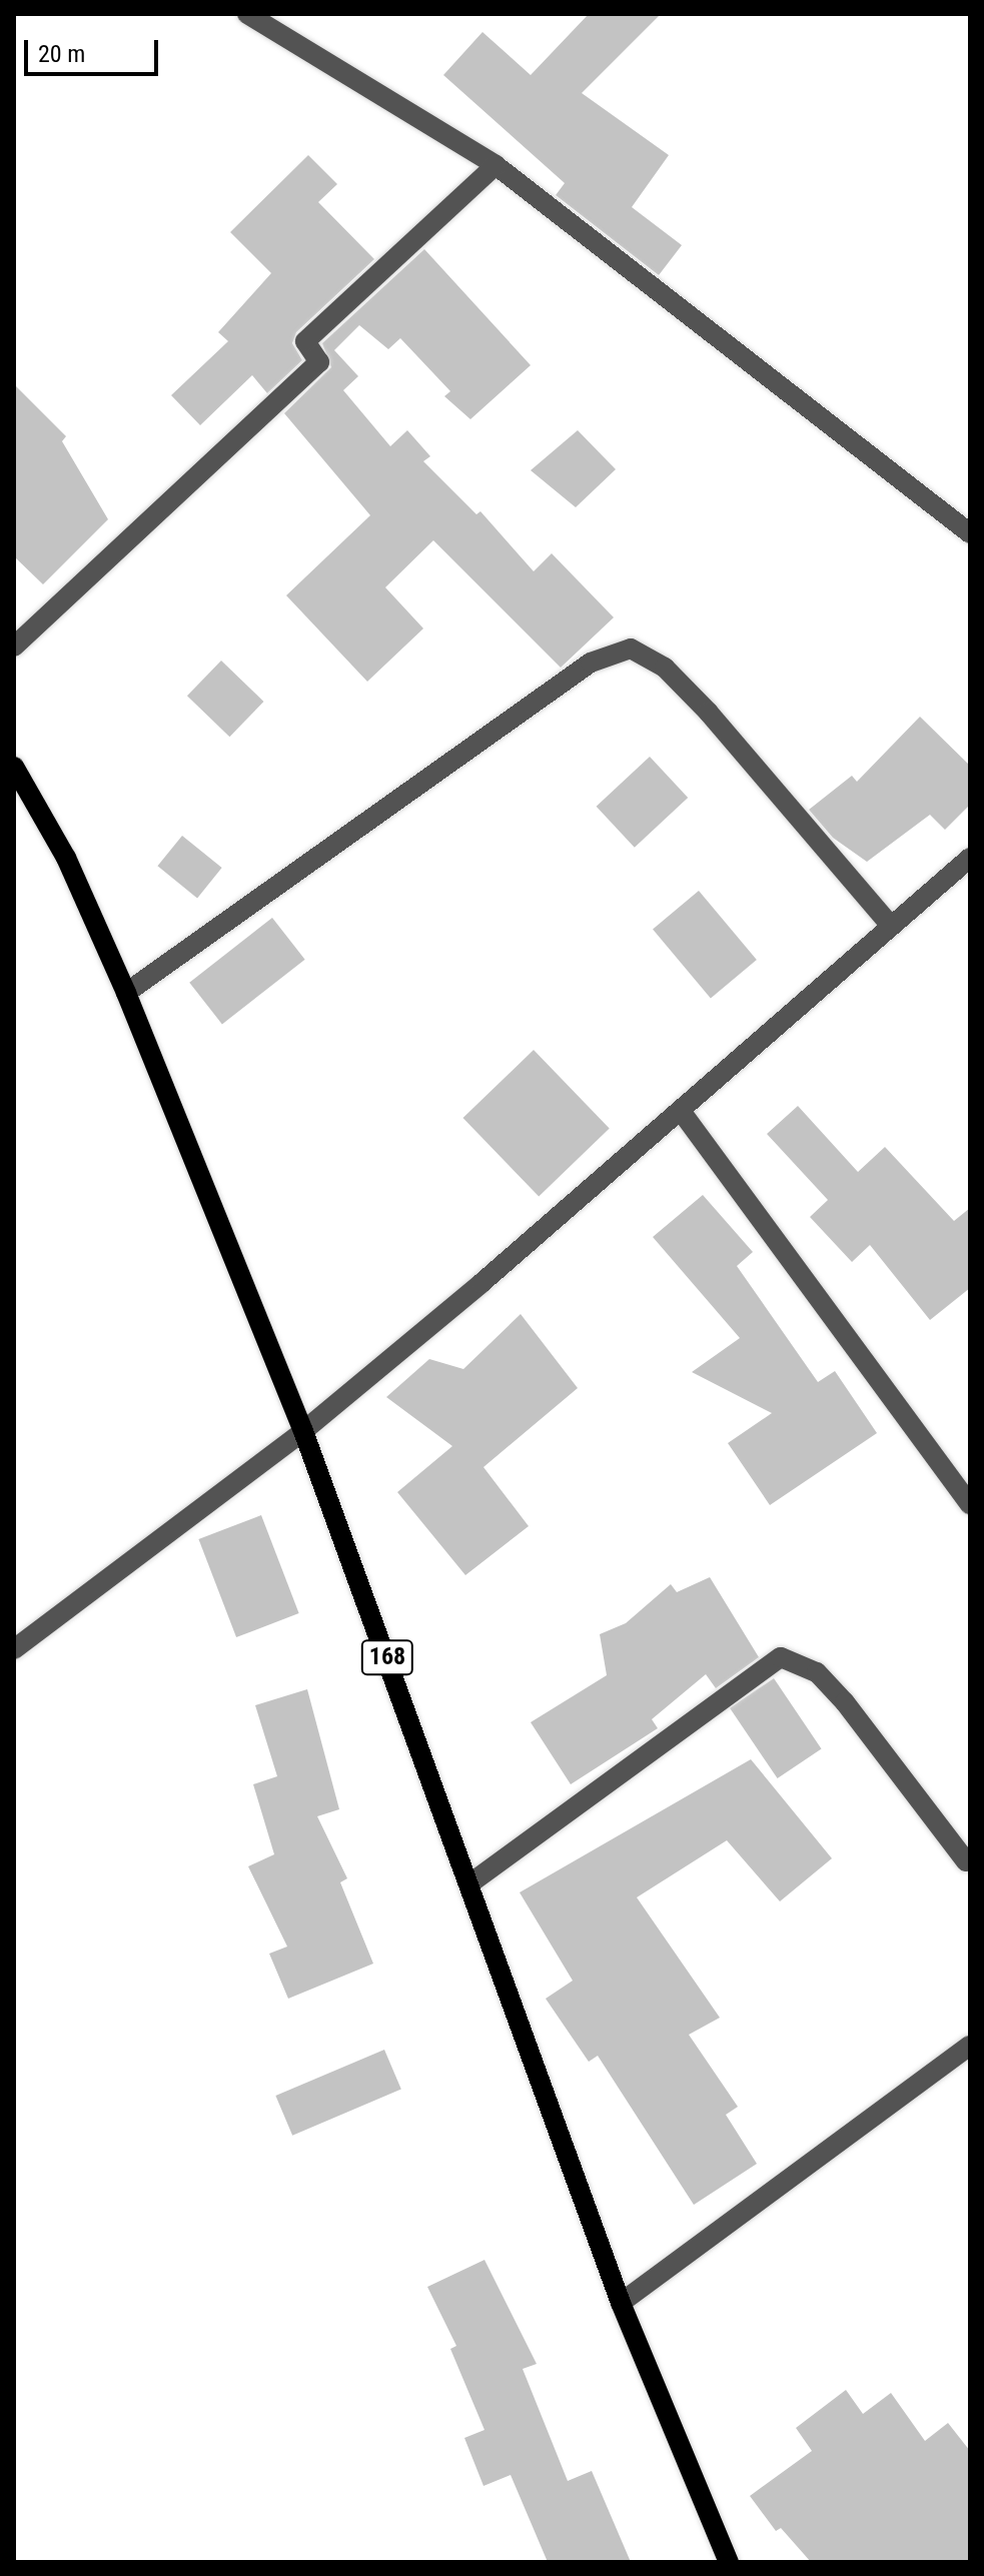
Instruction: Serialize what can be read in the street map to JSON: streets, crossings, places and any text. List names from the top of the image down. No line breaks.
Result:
{"streets":{"main road":["168"]},"scale_bar":"20 m"}
